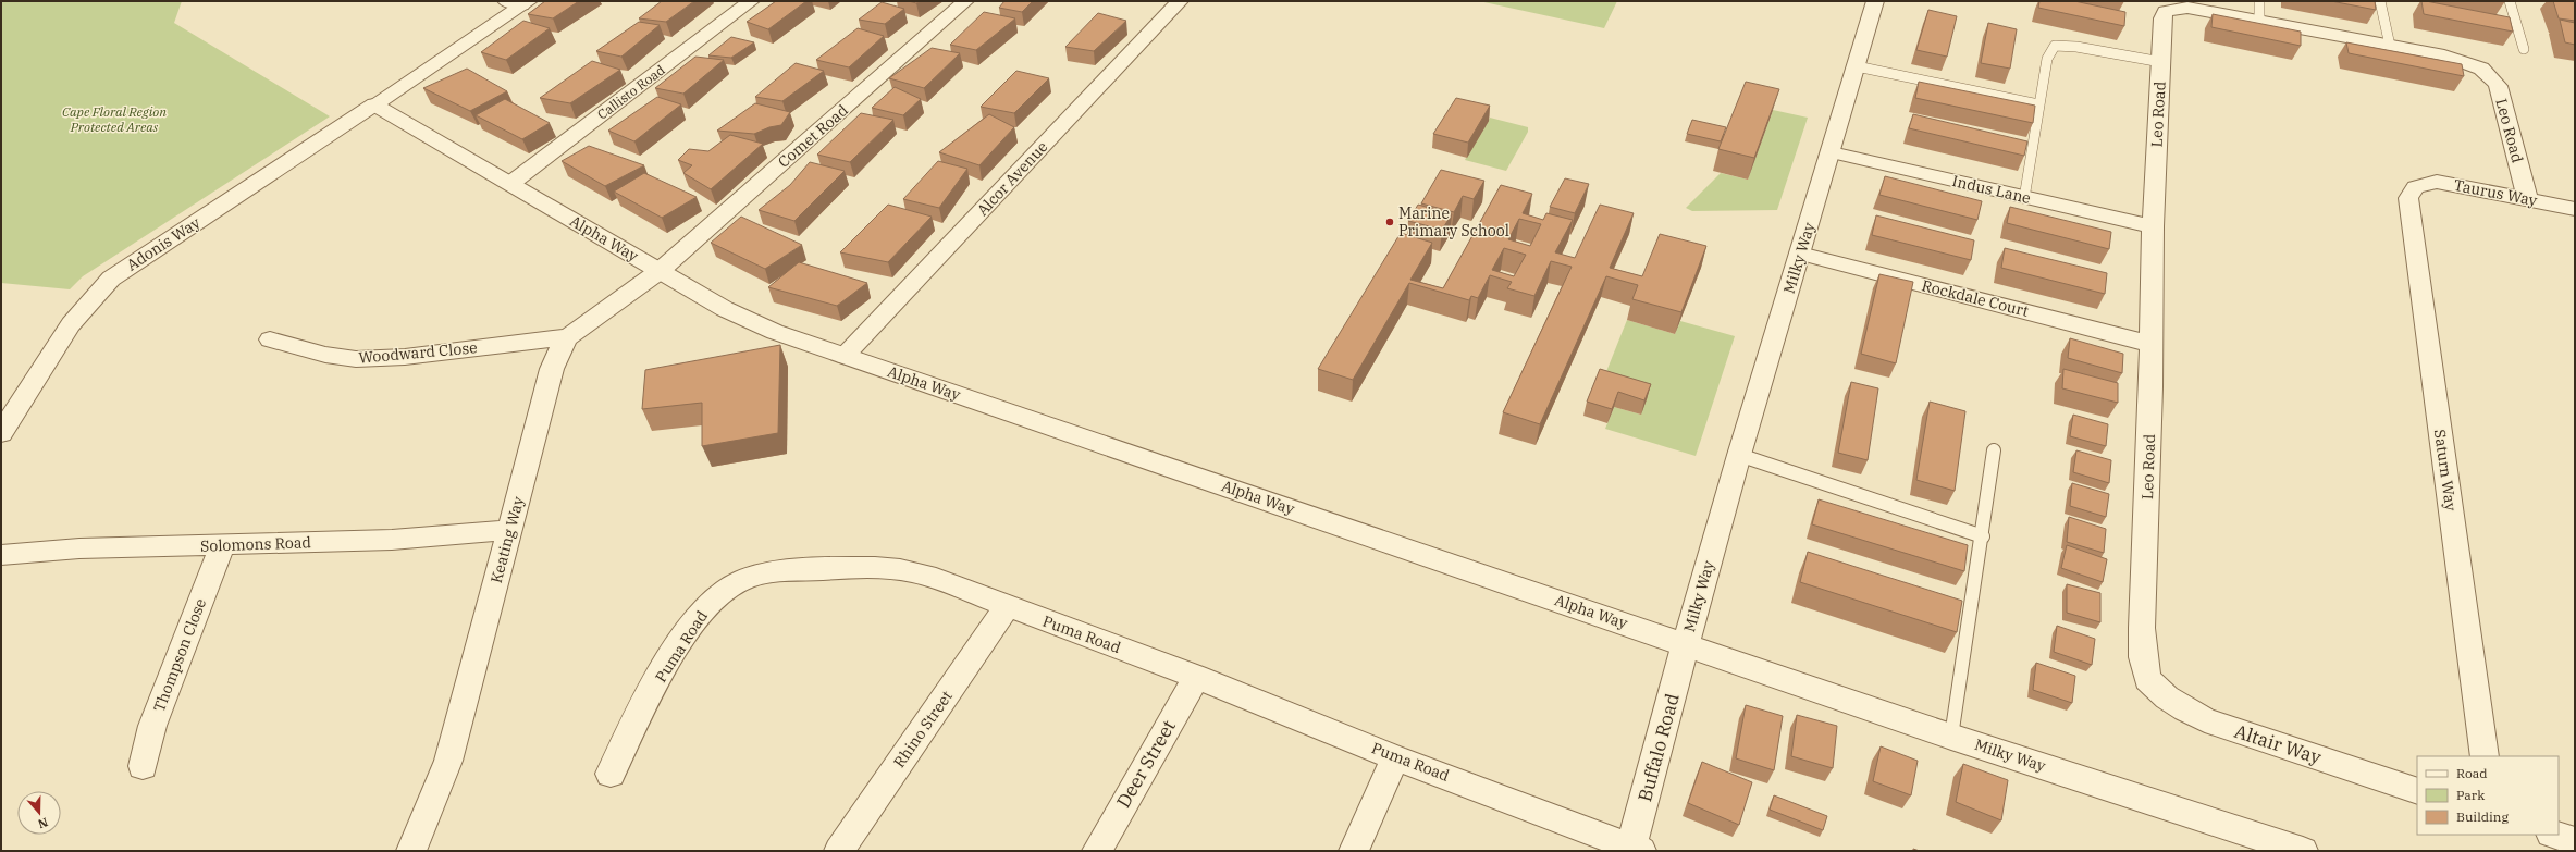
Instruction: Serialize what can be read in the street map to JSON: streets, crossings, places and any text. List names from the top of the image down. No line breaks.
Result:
{"streets":{"street":["Callisto Road","Leo Road","Comet Road","Alcor Avenue","Indus Lane","Taurus Way","Alpha Way","Adonis Way","Milky Way","Rockdale Court","Woodward Close","Saturn Way","Keating Way","Solomons Road","Puma Road","Thompson Close","Rhino Street","Altair Way","Buffalo Road","Deer Street"]},"crossings":[["Callisto Road","Alpha Way"],["Leo Road","Indus Lane"],["Leo Road","Taurus Way"],["Leo Road","Rockdale Court"],["Leo Road","Altair Way"],["Comet Road","Alpha Way"],["Comet Road","Keating Way"],["Alcor Avenue","Alpha Way"],["Indus Lane","Milky Way"],["Taurus Way","Saturn Way"],["Alpha Way","Adonis Way"],["Alpha Way","Milky Way"],["Alpha Way","Keating Way"],["Alpha Way","Buffalo Road"],["Milky Way","Rockdale Court"],["Milky Way","Buffalo Road"],["Woodward Close","Keating Way"],["Keating Way","Solomons Road"],["Solomons Road","Thompson Close"],["Puma Road","Rhino Street"],["Puma Road","Buffalo Road"],["Puma Road","Deer Street"]],"parks":["Cape Floral Region Protected Areas"],"places":["Marine Primary School"],"legend":["Road","Park","Building"],"north":"bottom"}
